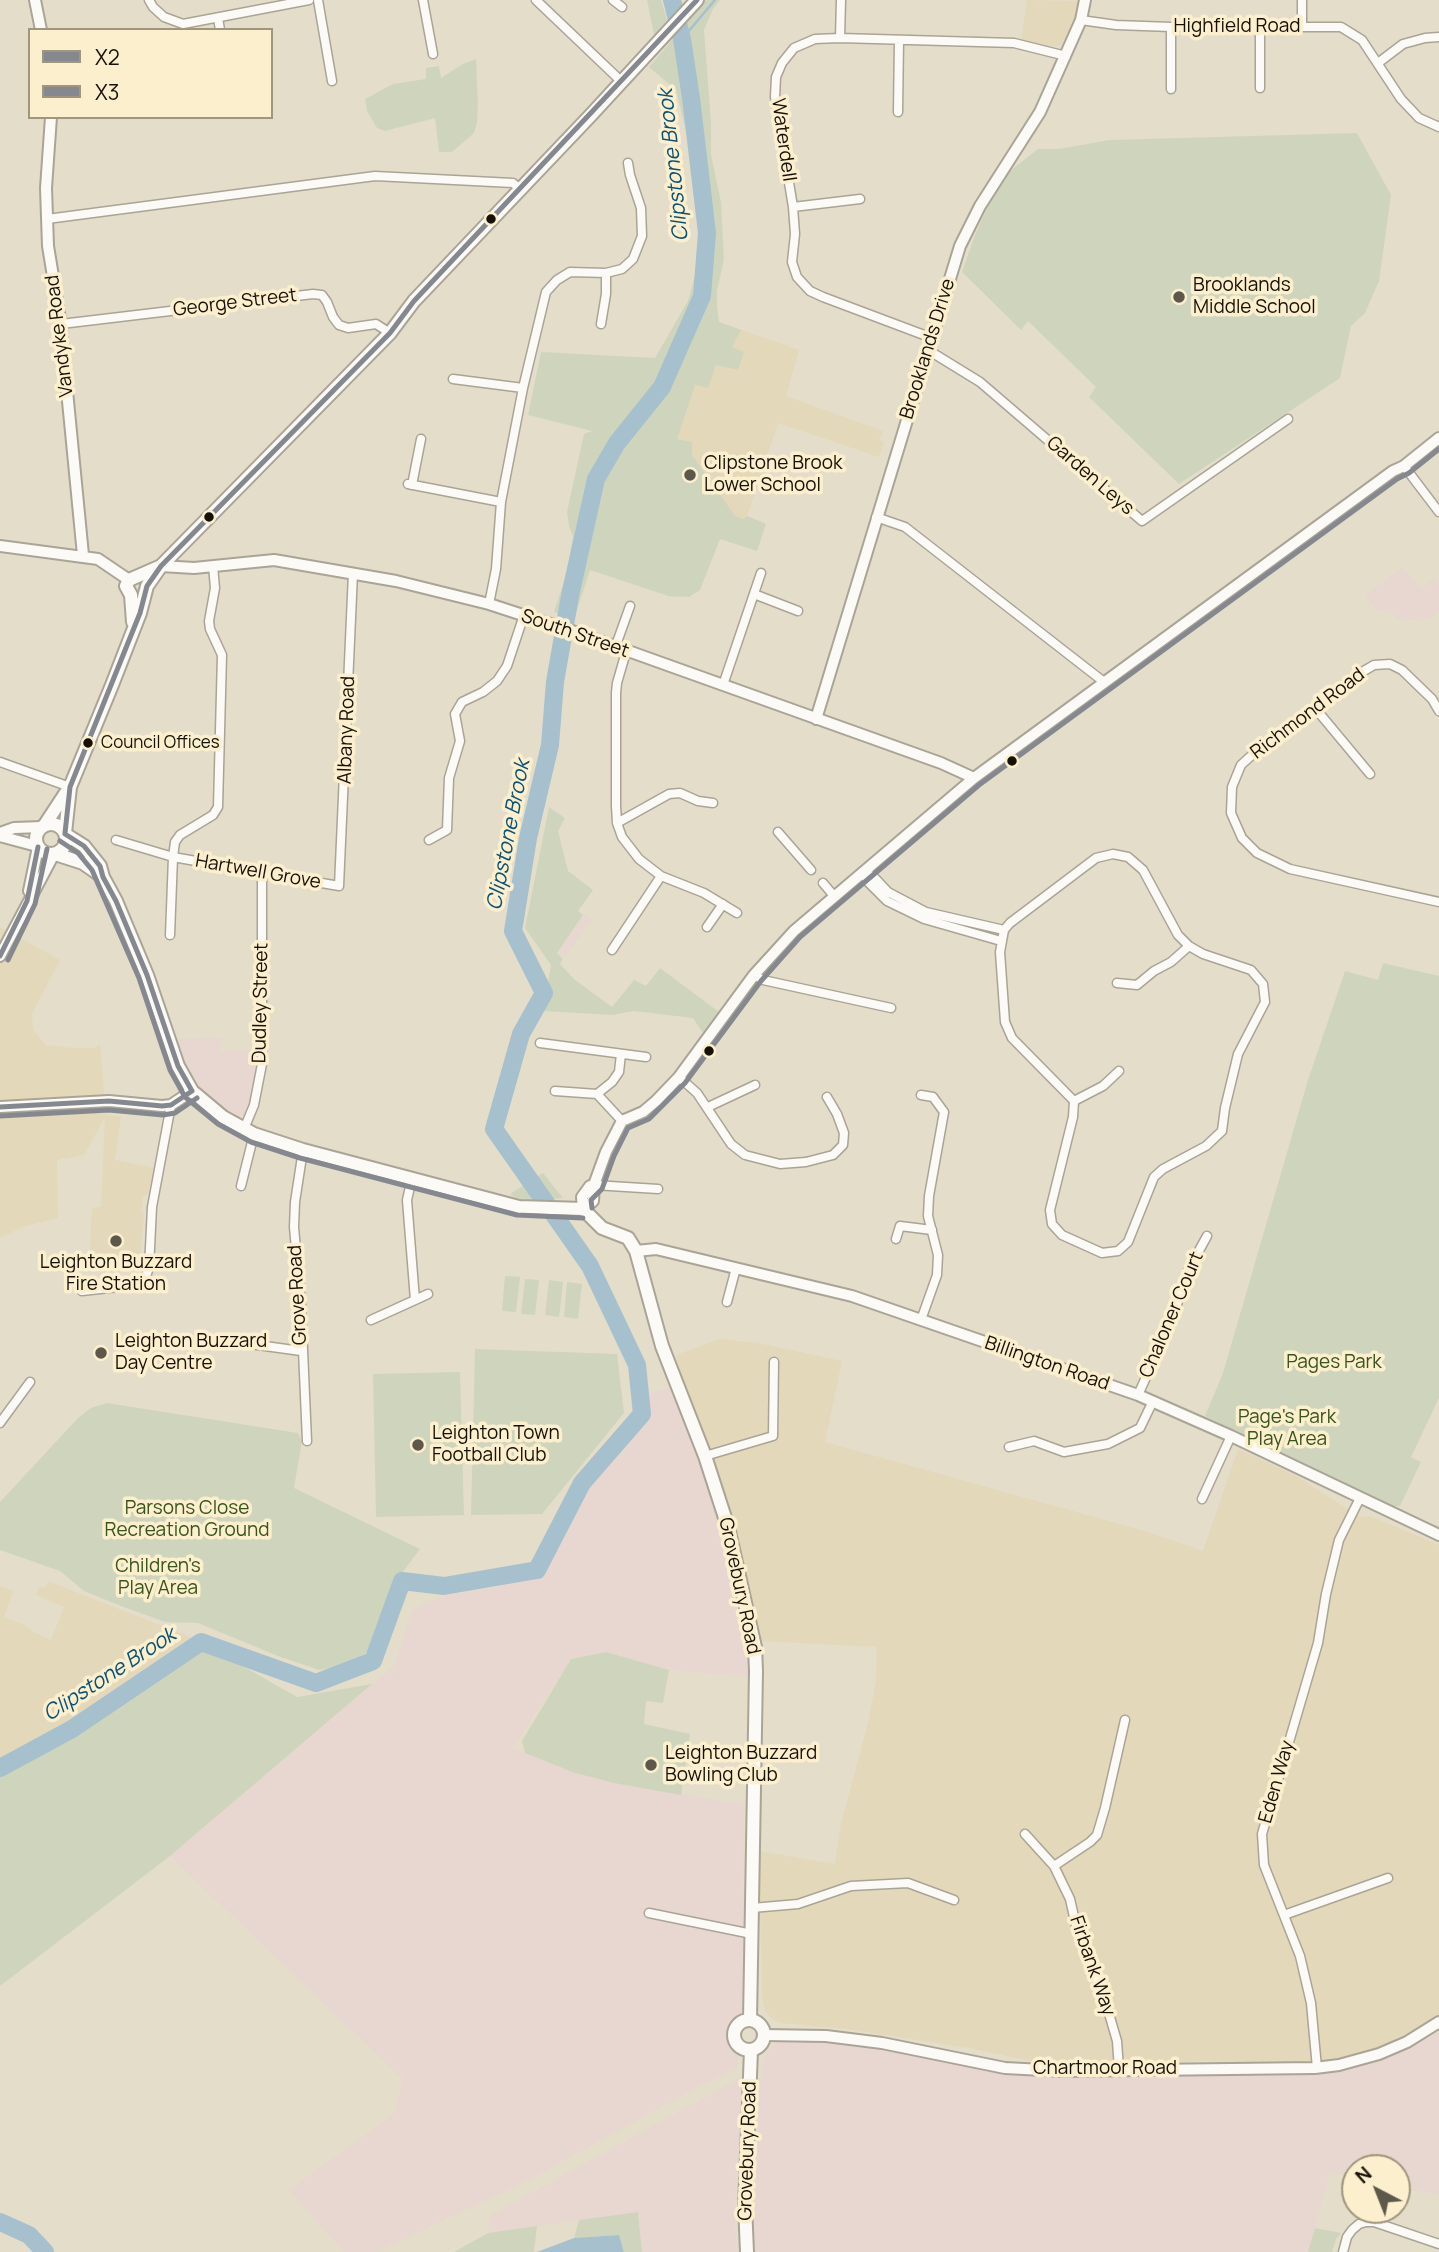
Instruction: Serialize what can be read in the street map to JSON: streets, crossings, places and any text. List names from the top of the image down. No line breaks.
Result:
{"streets":{"main road":["Grovebury Road"],"street":["Highfield Road","Waterdell","George Street","Vandyke Road","Brooklands Drive","Garden Leys","South Street","Richmond Road","Albany Road","Hartwell Grove","Dudley Street","Grove Road","Chaloner Court","Billington Road","Eden Way","Firbank Way","Chartmoor Road"]},"crossings":[["Highfield Road","Brooklands Drive"],["Waterdell","Brooklands Drive"],["George Street","Vandyke Road"],["Brooklands Drive","Garden Leys"],["Brooklands Drive","South Street"],["South Street","Albany Road"],["Albany Road","Hartwell Grove"],["Hartwell Grove","Dudley Street"],["Chaloner Court","Billington Road"],["Billington Road","Grovebury Road"],["Billington Road","Eden Way"],["Grovebury Road","Chartmoor Road"],["Eden Way","Chartmoor Road"],["Firbank Way","Chartmoor Road"]],"water":["Clipstone Brook"],"parks":["Pages Park","Page's Park Play Area","Parsons Close Recreation Ground","Children's Play Area"],"places":["Brooklands Middle School","Clipstone Brook Lower School","Council Offices","Leighton Buzzard Fire Station","Leighton Buzzard Day Centre","Leighton Town Football Club","Leighton Buzzard Bowling Club"],"lines":["transit line X2","transit line X3"],"legend":["X2","X3"],"north":"top left"}
